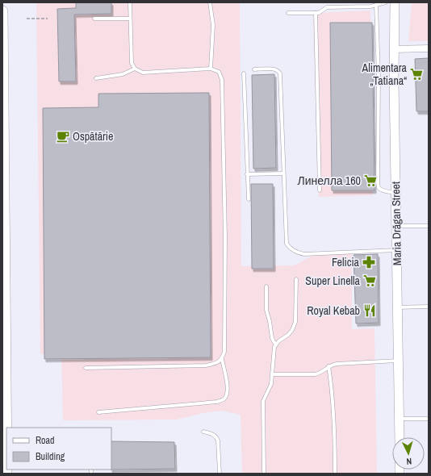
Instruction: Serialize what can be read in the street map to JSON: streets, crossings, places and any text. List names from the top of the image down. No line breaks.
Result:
{"streets":{"main road":["Maria Drăgan Street"]},"places":{"supermarket":["Alimentara „Tatiana“","Линелла 160","Super Linella"],"cafe":["Ospătărie"],"pharmacy":["Felicia"],"restaurant":["Royal Kebab"]},"legend":["Road","Building"],"north":"bottom"}
